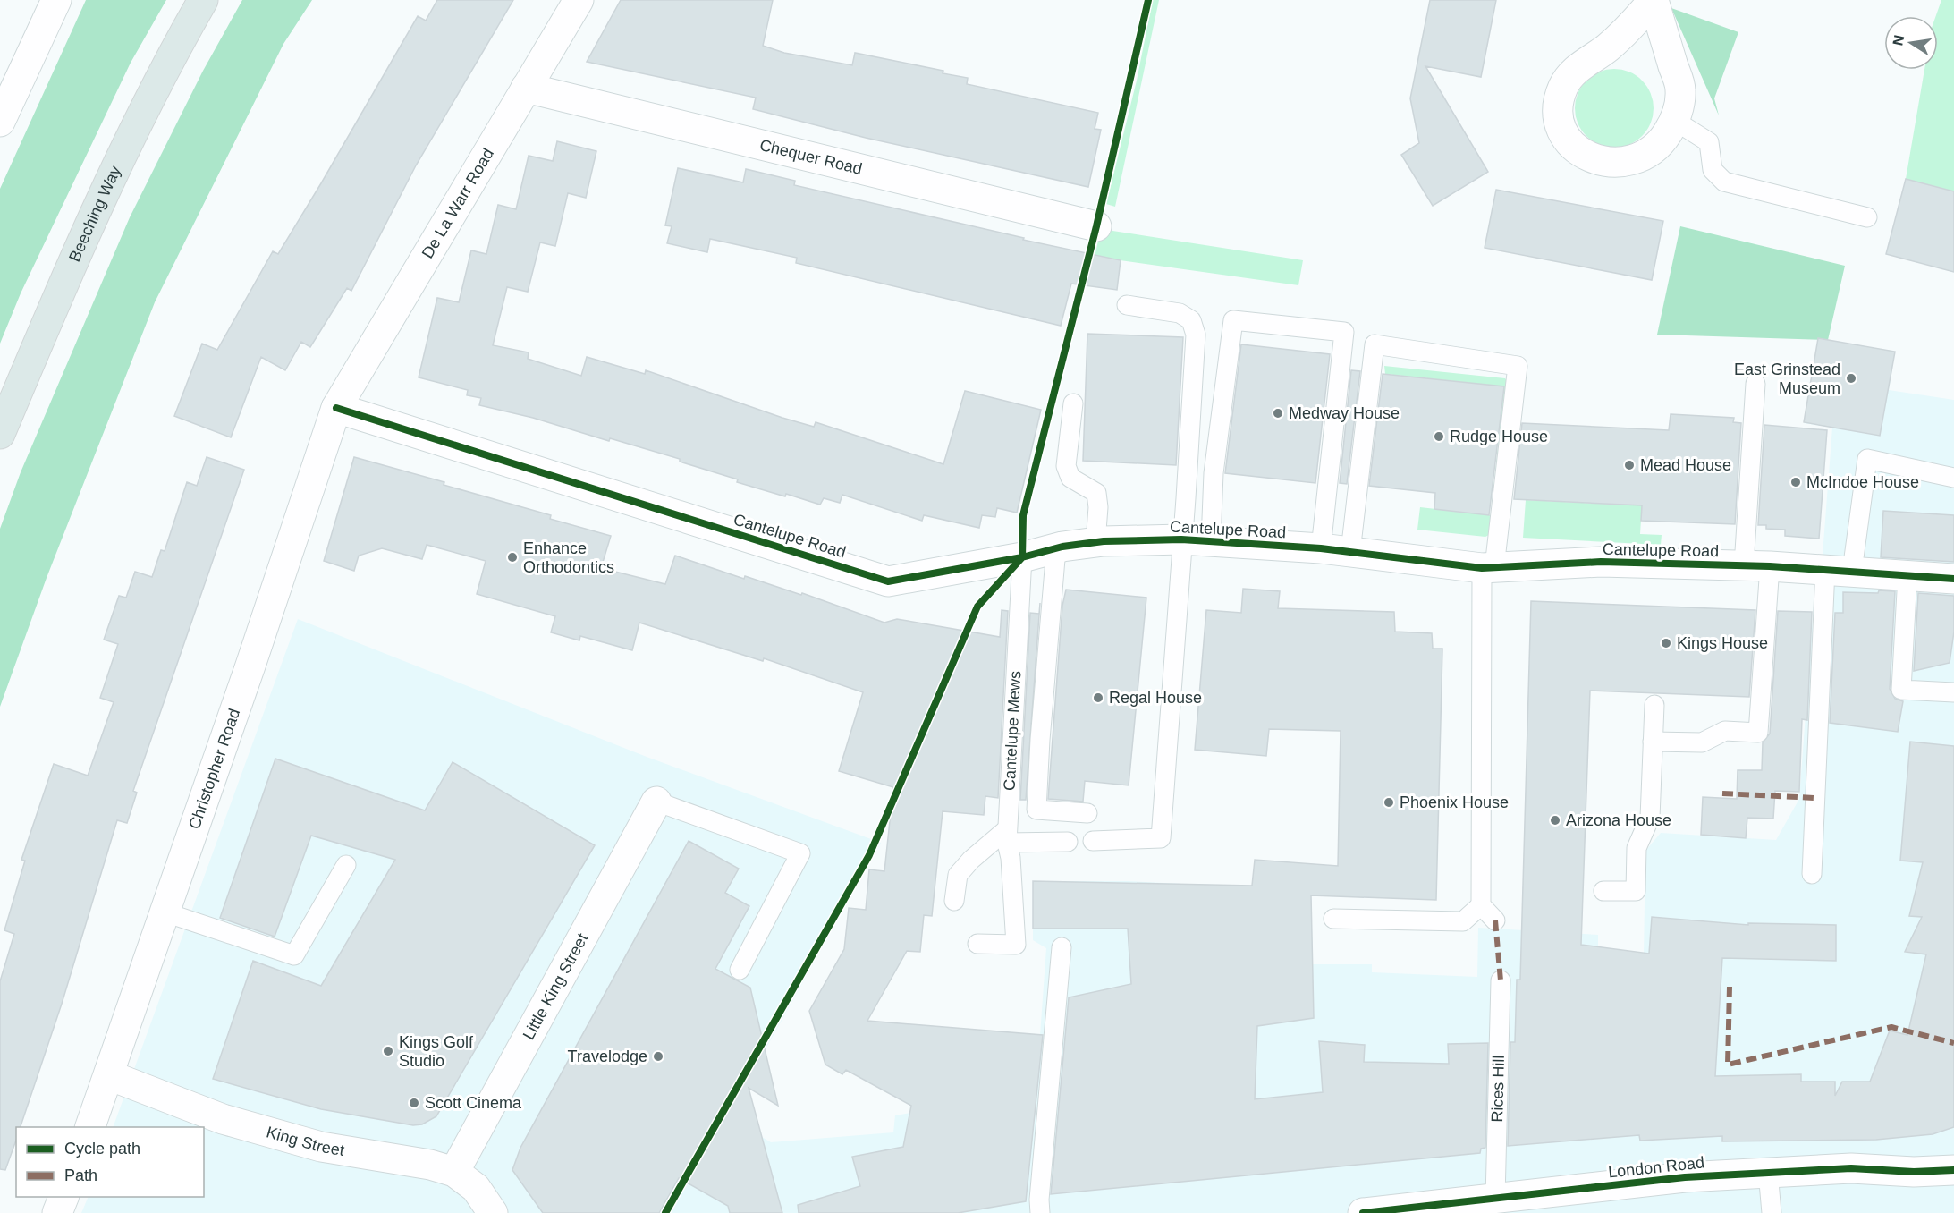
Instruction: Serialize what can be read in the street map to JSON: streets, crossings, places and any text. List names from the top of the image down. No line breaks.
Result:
{"streets":{"highway":["Beeching Way"],"street":["Chequer Road","De La Warr Road","Cantelupe Road","Christopher Road","Little King Street","King Street","London Road"],"lane":["Cantelupe Mews","Rices Hill"]},"crossings":[["Chequer Road","De La Warr Road"],["De La Warr Road","Cantelupe Road"],["De La Warr Road","Christopher Road"],["Cantelupe Road","Cantelupe Mews"],["Cantelupe Road","Christopher Road"],["Christopher Road","King Street"],["Little King Street","King Street"],["Rices Hill","London Road"]],"places":["East Grinstead Museum","Medway House","Rudge House","Mead House","McIndoe House","Enhance Orthodontics","Kings House","Regal House","Phoenix House","Arizona House","Kings Golf Studio","Travelodge","Scott Cinema"],"legend":["Cycle path","Path"],"north":"left"}
